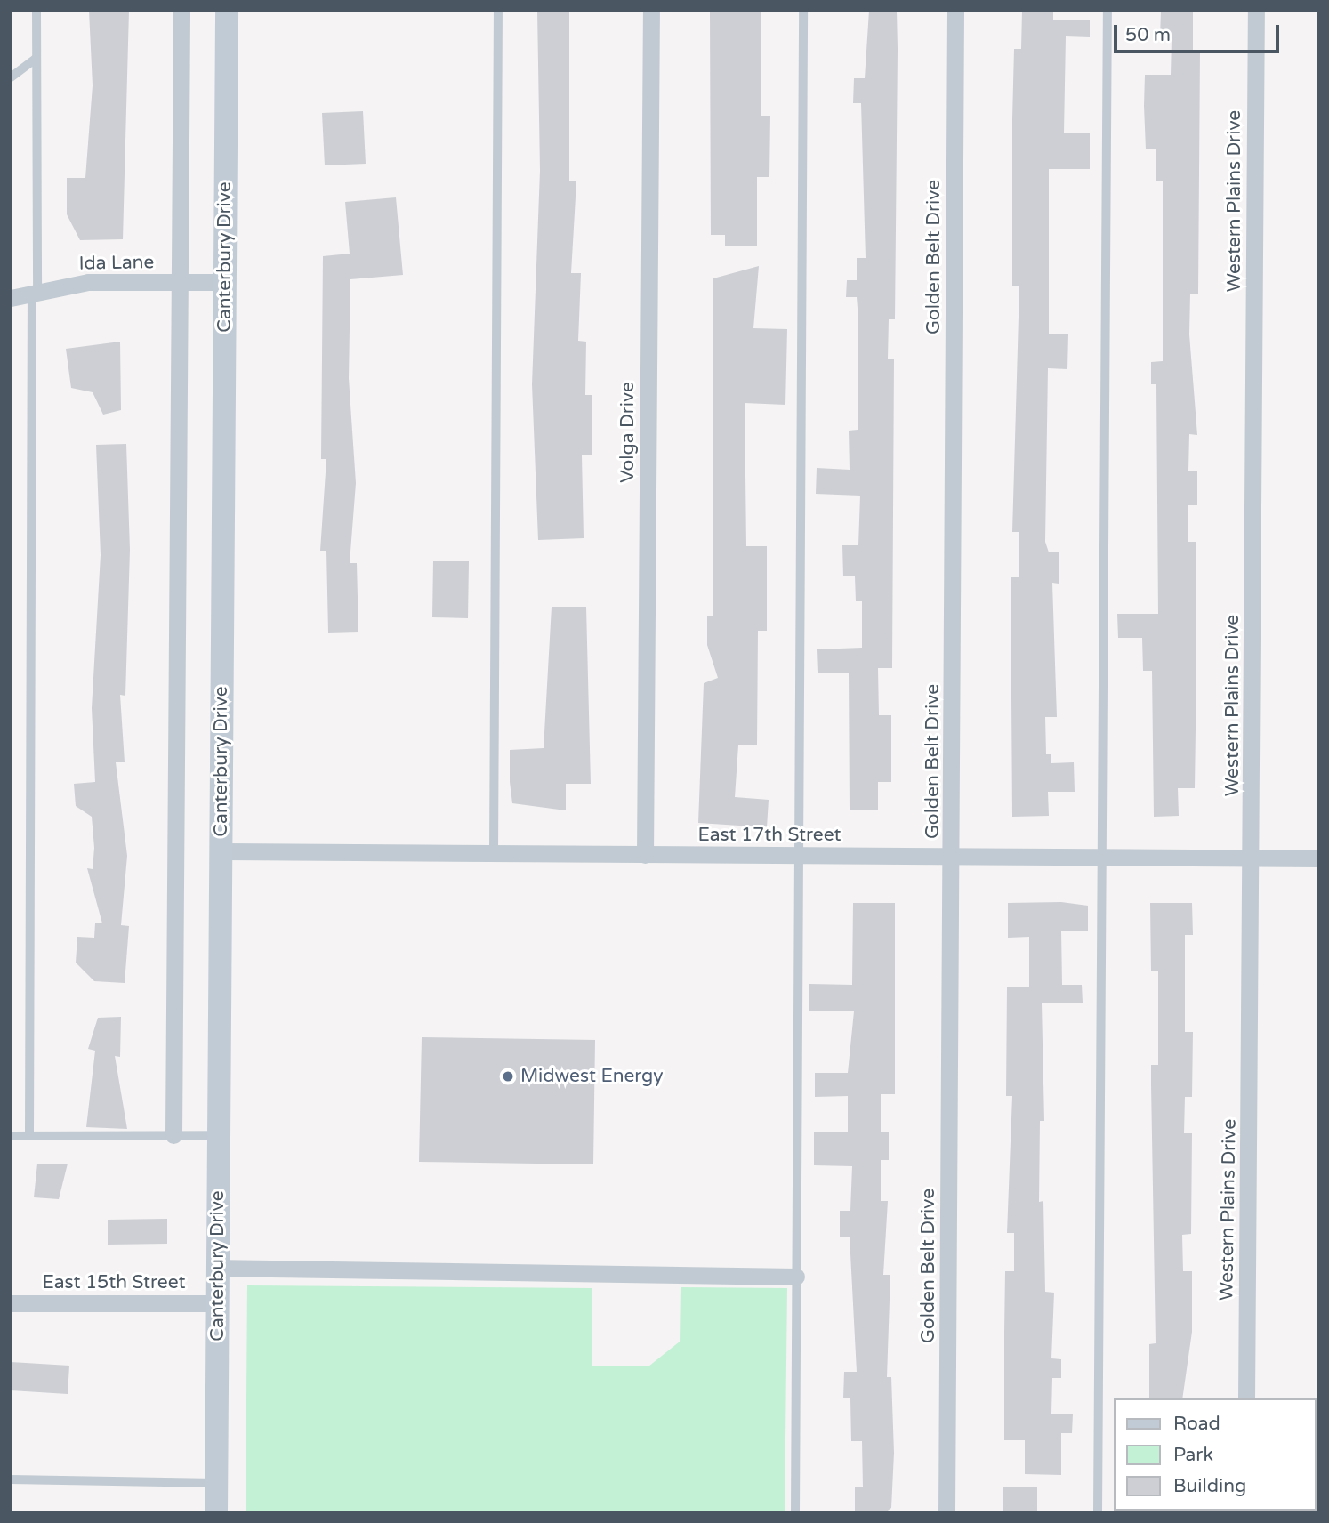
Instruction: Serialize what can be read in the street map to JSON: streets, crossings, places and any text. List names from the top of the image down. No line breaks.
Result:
{"streets":{"main road":["Canterbury Drive"],"street":["Western Plains Drive","Golden Belt Drive","Ida Lane","Volga Drive","East 17th Street","East 15th Street"]},"crossings":[["Western Plains Drive","East 17th Street"],["Canterbury Drive","Ida Lane"],["Canterbury Drive","East 17th Street"],["Canterbury Drive","East 15th Street"],["Golden Belt Drive","East 17th Street"],["Volga Drive","East 17th Street"]],"places":["Midwest Energy"],"legend":["Road","Park","Building"],"scale_bar":"50 m"}
